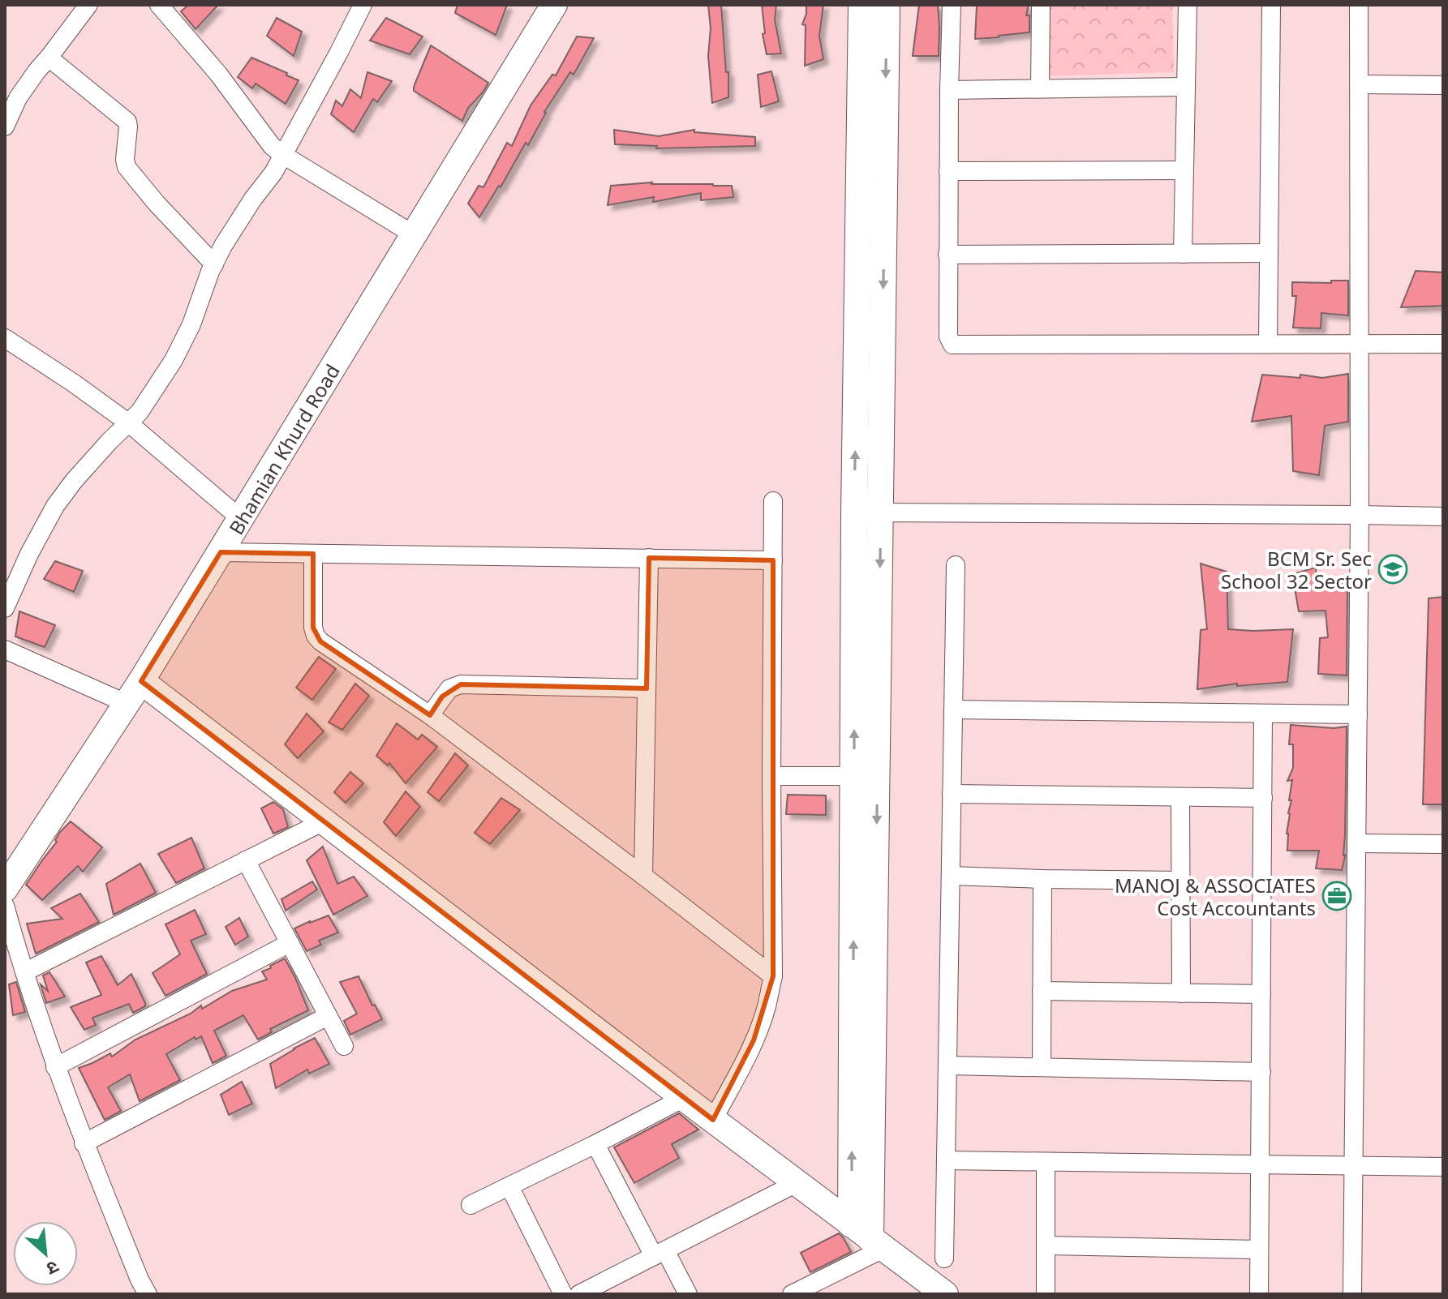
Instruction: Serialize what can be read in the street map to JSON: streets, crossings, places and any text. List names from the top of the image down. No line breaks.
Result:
{"streets":{"street":["Bhamian Khurd Road"]},"places":{"school or university":["BCM Sr. Sec School 32 Sector"],"office":["MANOJ & ASSOCIATES Cost Accountants"]},"north":"bottom right"}
